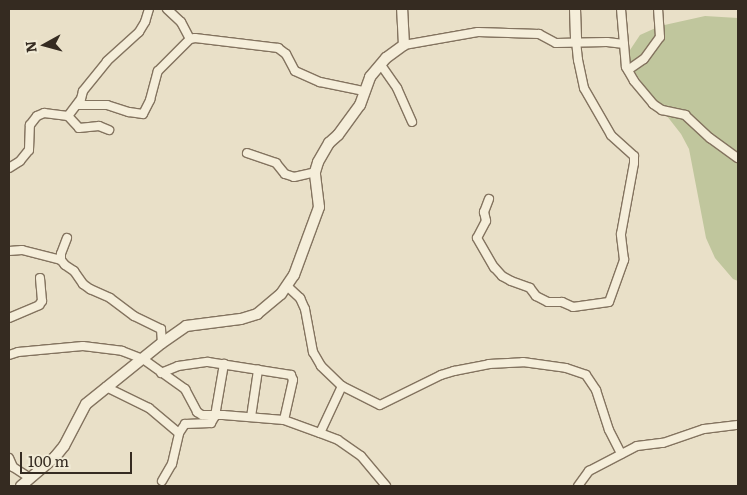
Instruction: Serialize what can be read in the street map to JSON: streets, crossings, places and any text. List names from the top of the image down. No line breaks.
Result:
{"scale_bar":"100 m","north":"left"}
